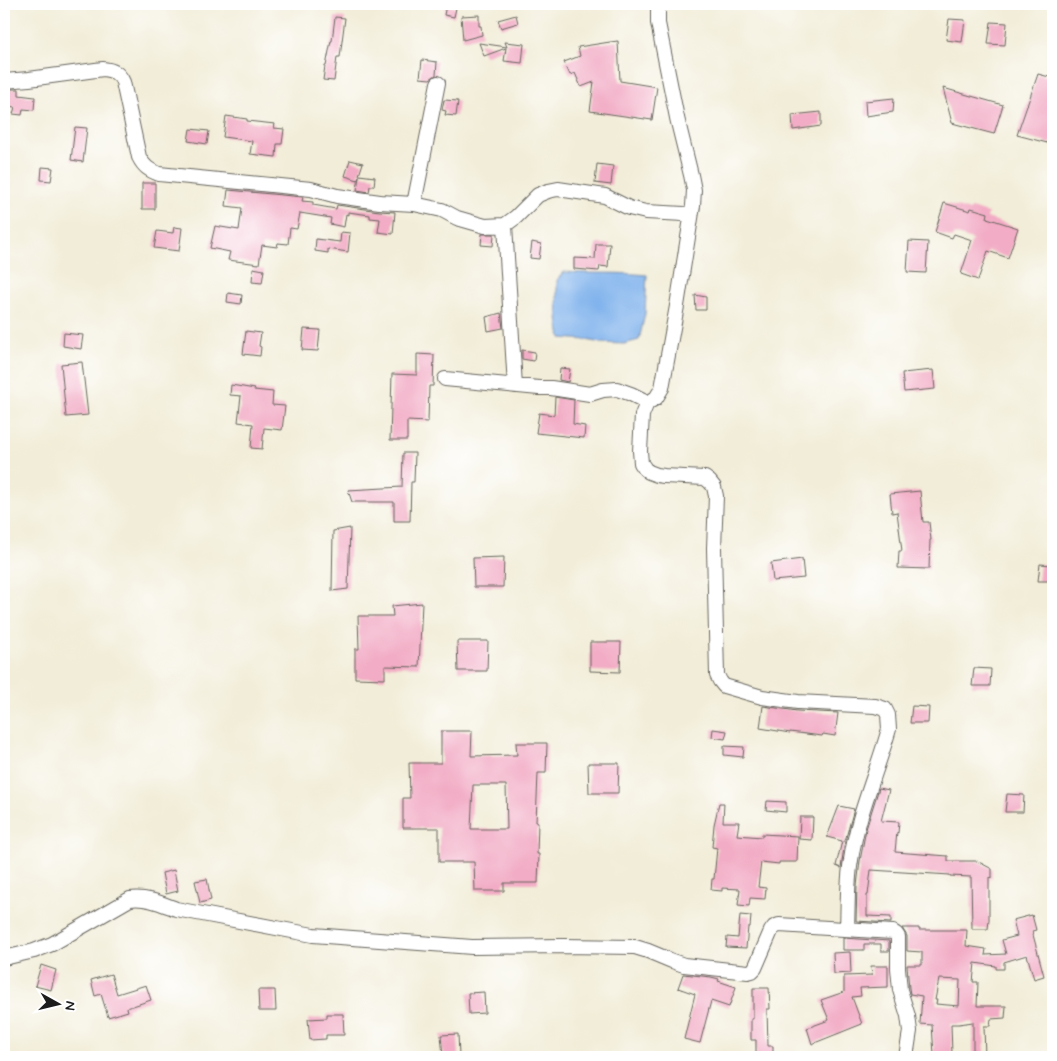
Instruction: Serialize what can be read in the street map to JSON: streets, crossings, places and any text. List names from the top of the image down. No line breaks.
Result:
{"north":"right"}
